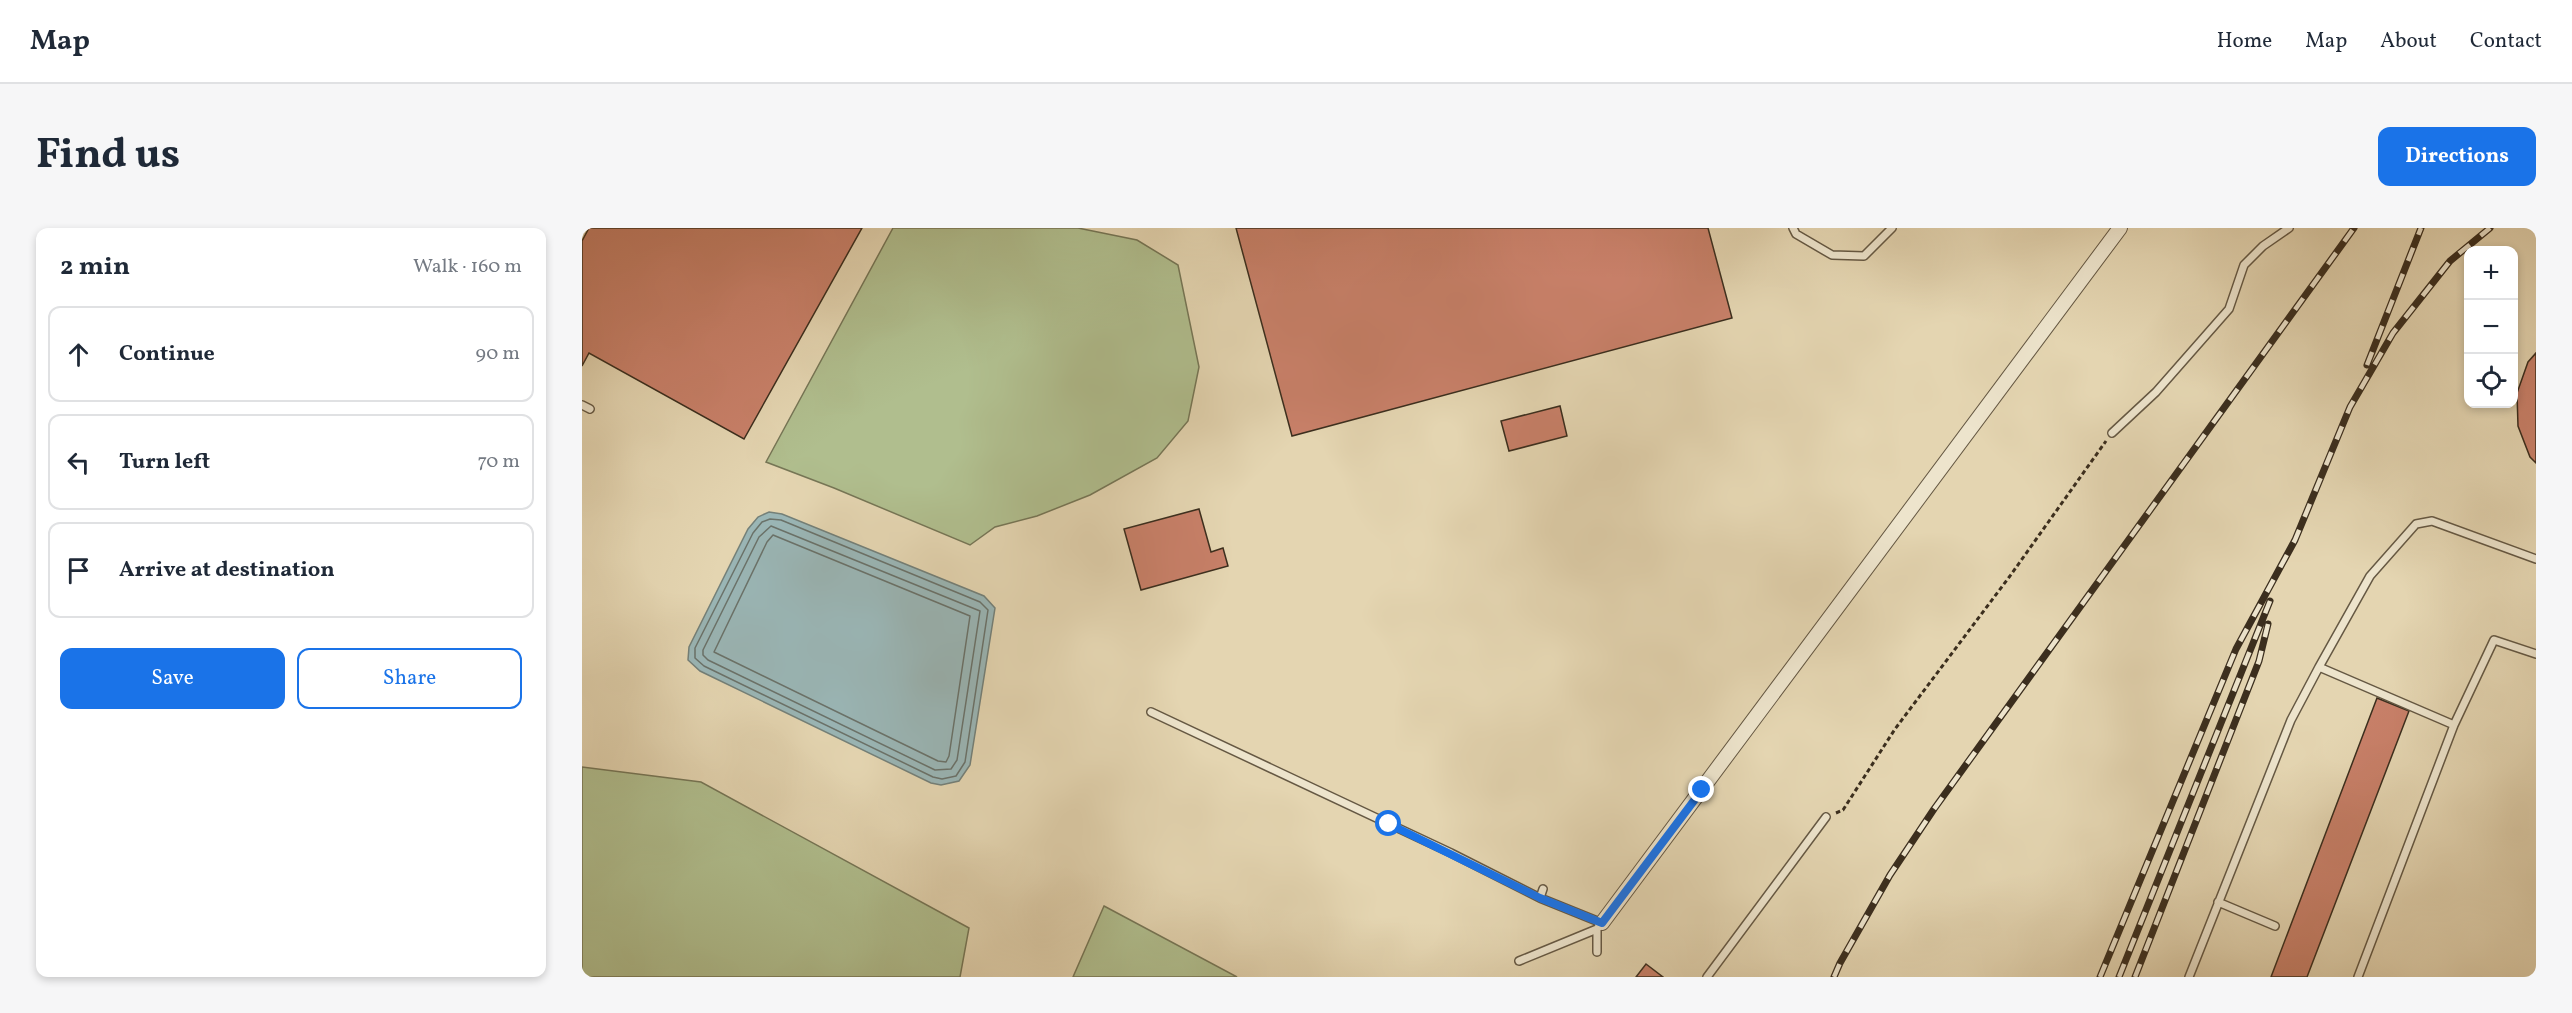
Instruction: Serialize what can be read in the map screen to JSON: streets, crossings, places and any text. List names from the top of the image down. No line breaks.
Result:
{"page":{"header":"Map","nav":["Home","Map","About","Contact"],"title":"Find us","buttons":["Directions",["Save","Share"]],"heading":["2 min","Walk · 160 m"],"map_buttons":["+","−"],"list":[["Continue","90 m"],["Turn left","70 m"],"Arrive at destination"]}}
